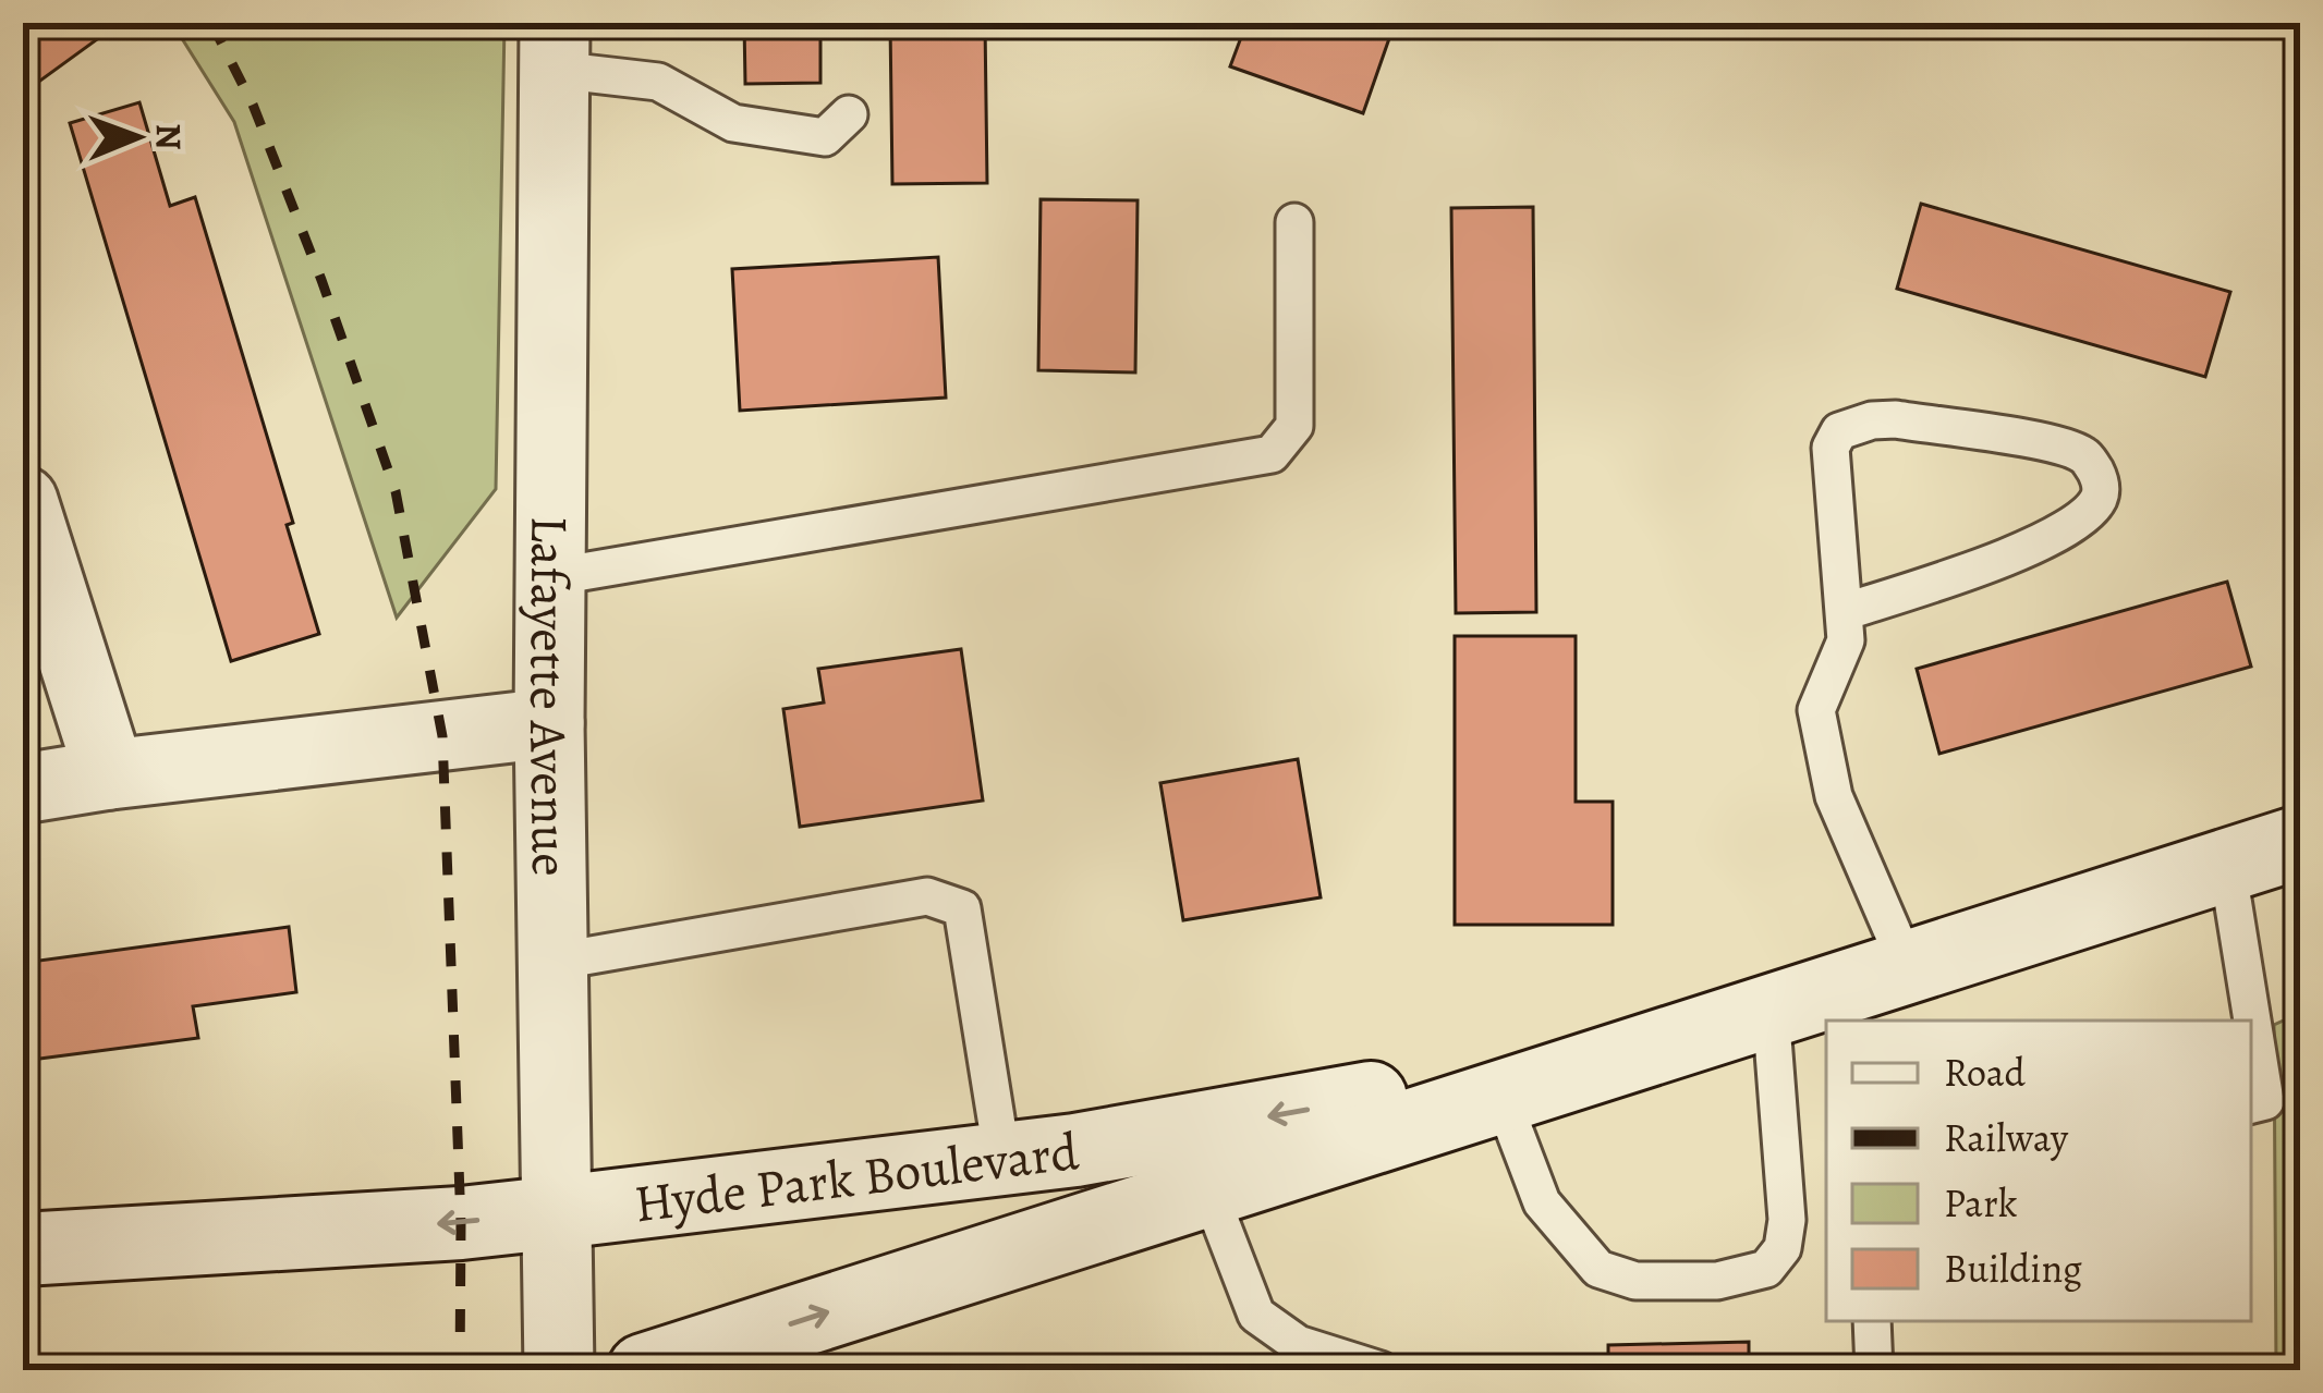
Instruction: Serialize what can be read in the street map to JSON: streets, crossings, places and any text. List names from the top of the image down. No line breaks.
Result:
{"streets":{"main road":["Hyde Park Boulevard"],"street":["Lafayette Avenue"]},"crossings":[["Lafayette Avenue","Hyde Park Boulevard"]],"legend":["Road","Railway","Park","Building"],"north":"right"}
